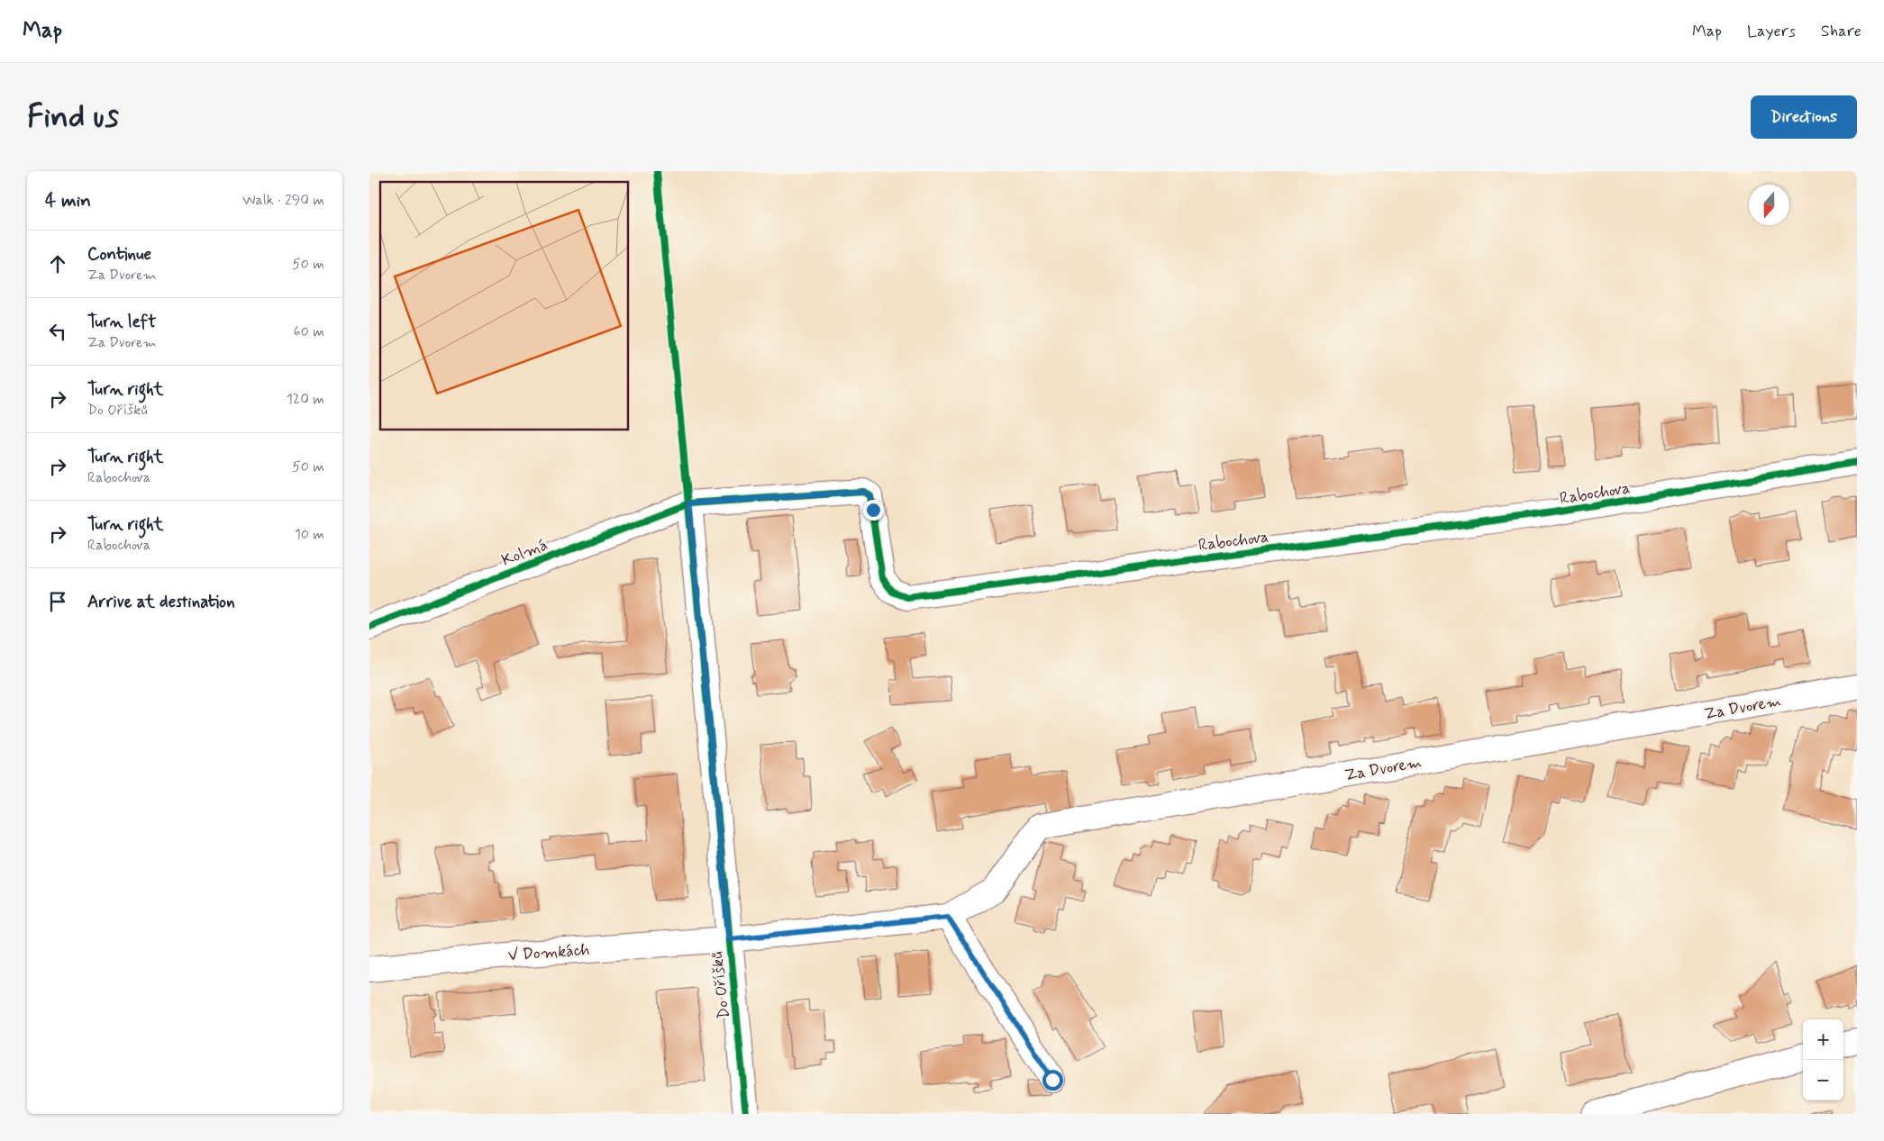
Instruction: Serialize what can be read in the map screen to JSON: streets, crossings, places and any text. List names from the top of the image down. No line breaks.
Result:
{"streets":{"street":["Rabochova","Kolmá","Za Dvorem","V Domkách","Do Oříšků"]},"crossings":[["Rabochova","Kolmá"],["Rabochova","Do Oříšků"],["Kolmá","Do Oříšků"],["Za Dvorem","V Domkách"],["Za Dvorem","Do Oříšků"],["V Domkách","Do Oříšků"]],"north":"bottom","page":{"header":"Map","nav":["Map","Layers","Share"],"buttons":"Directions","title":"Find us","heading":["4 min","Walk · 290 m"],"list":[["Continue","Za Dvorem","50 m"],["Turn left","Za Dvorem","60 m"],["Turn right","Do Oříšků","120 m"],["Turn right","Rabochova","50 m"],["Turn right","Rabochova","10 m"],"Arrive at destination"],"map_buttons":["+","−"]}}
